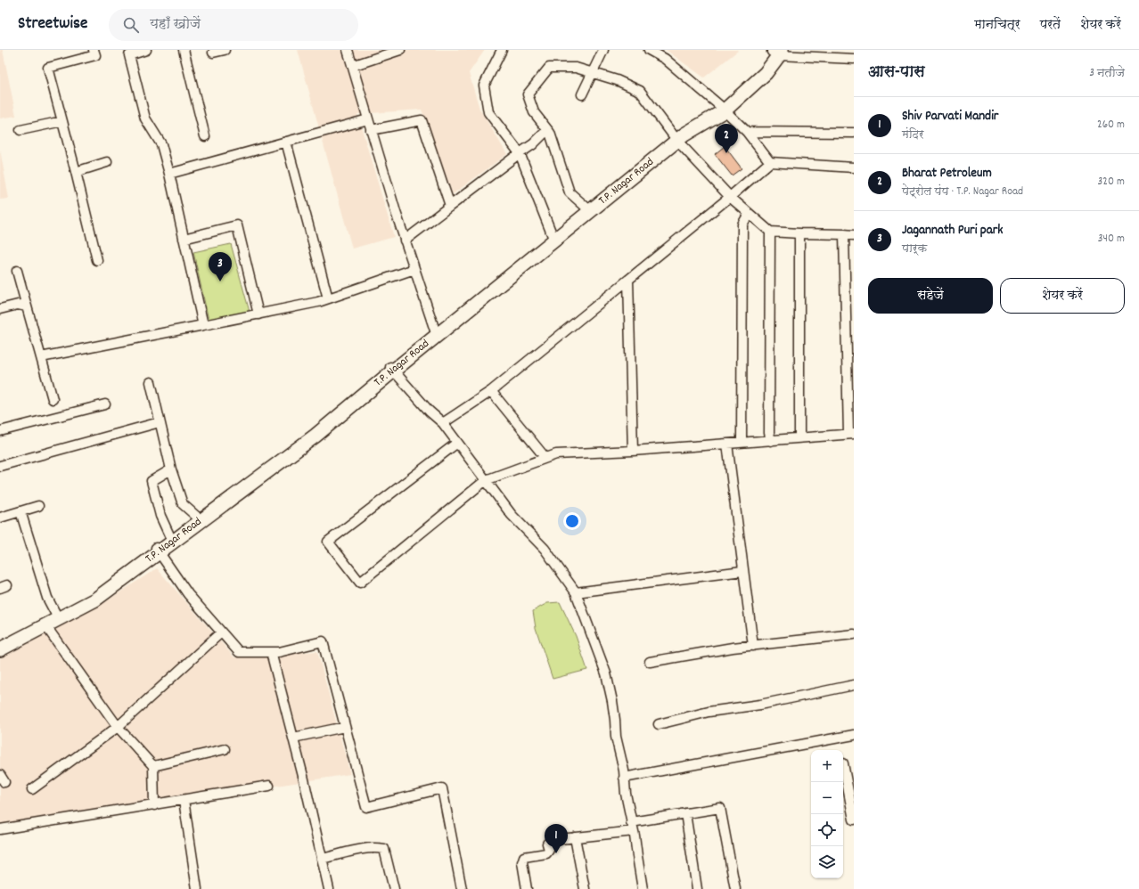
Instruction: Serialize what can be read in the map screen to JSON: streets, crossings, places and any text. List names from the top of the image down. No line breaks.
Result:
{"streets":{"main road":["T.P. Nagar Road"]},"page":{"header":"Streetwise","search":"यहाँ खोजें","nav":["मानचित्र","परतें","शेयर करें"],"heading":["आस-पास","3 नतीजे"],"list":[{"mark":"1","name":"Shiv Parvati Mandir","note":"मंदिर","value":"260 m"},{"mark":"2","name":"Bharat Petroleum","note":"पेट्रोल पंप · T.P. Nagar Road","value":"320 m"},{"mark":"3","name":"Jagannath Puri park","note":"पार्क","value":"340 m"}],"pins":["2","3","1"],"buttons":["सहेजें","शेयर करें"],"map_buttons":["+","−"]}}
